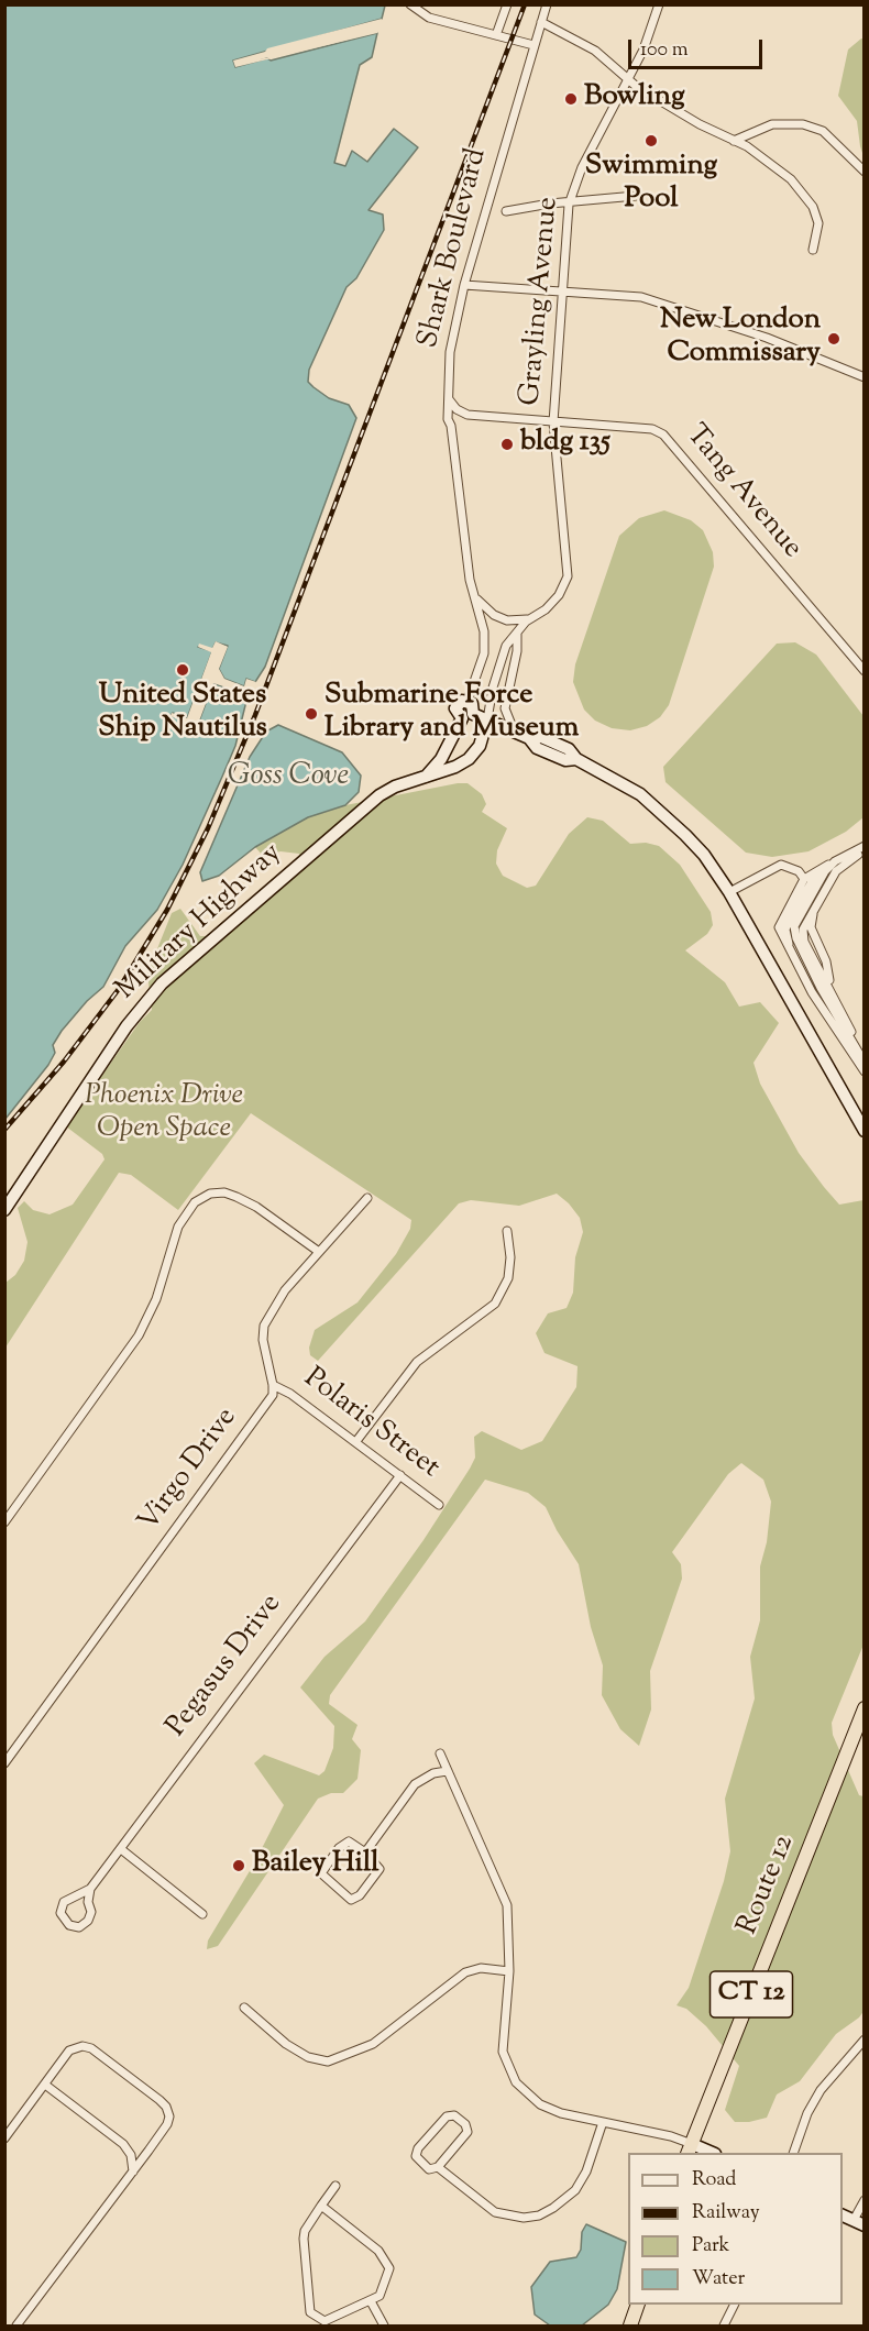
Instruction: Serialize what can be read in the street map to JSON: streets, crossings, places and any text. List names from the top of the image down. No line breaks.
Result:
{"streets":{"highway":["Route 12","CT 12"],"street":["Shark Boulevard","Grayling Avenue","Tang Avenue","Military Highway","Polaris Street","Virgo Drive","Pegasus Drive"]},"crossings":[["Shark Boulevard","Military Highway"],["Grayling Avenue","Tang Avenue"],["Grayling Avenue","Military Highway"],["Polaris Street","Virgo Drive"],["Polaris Street","Pegasus Drive"]],"water":["Goss Cove"],"parks":["Phoenix Drive Open Space"],"places":["Bowling","Swimming Pool","New London Commissary","bldg 135","United States Ship Nautilus","Submarine Force Library and Museum","Bailey Hill"],"legend":["Road","Railway","Park","Water"],"scale_bar":"100 m"}
